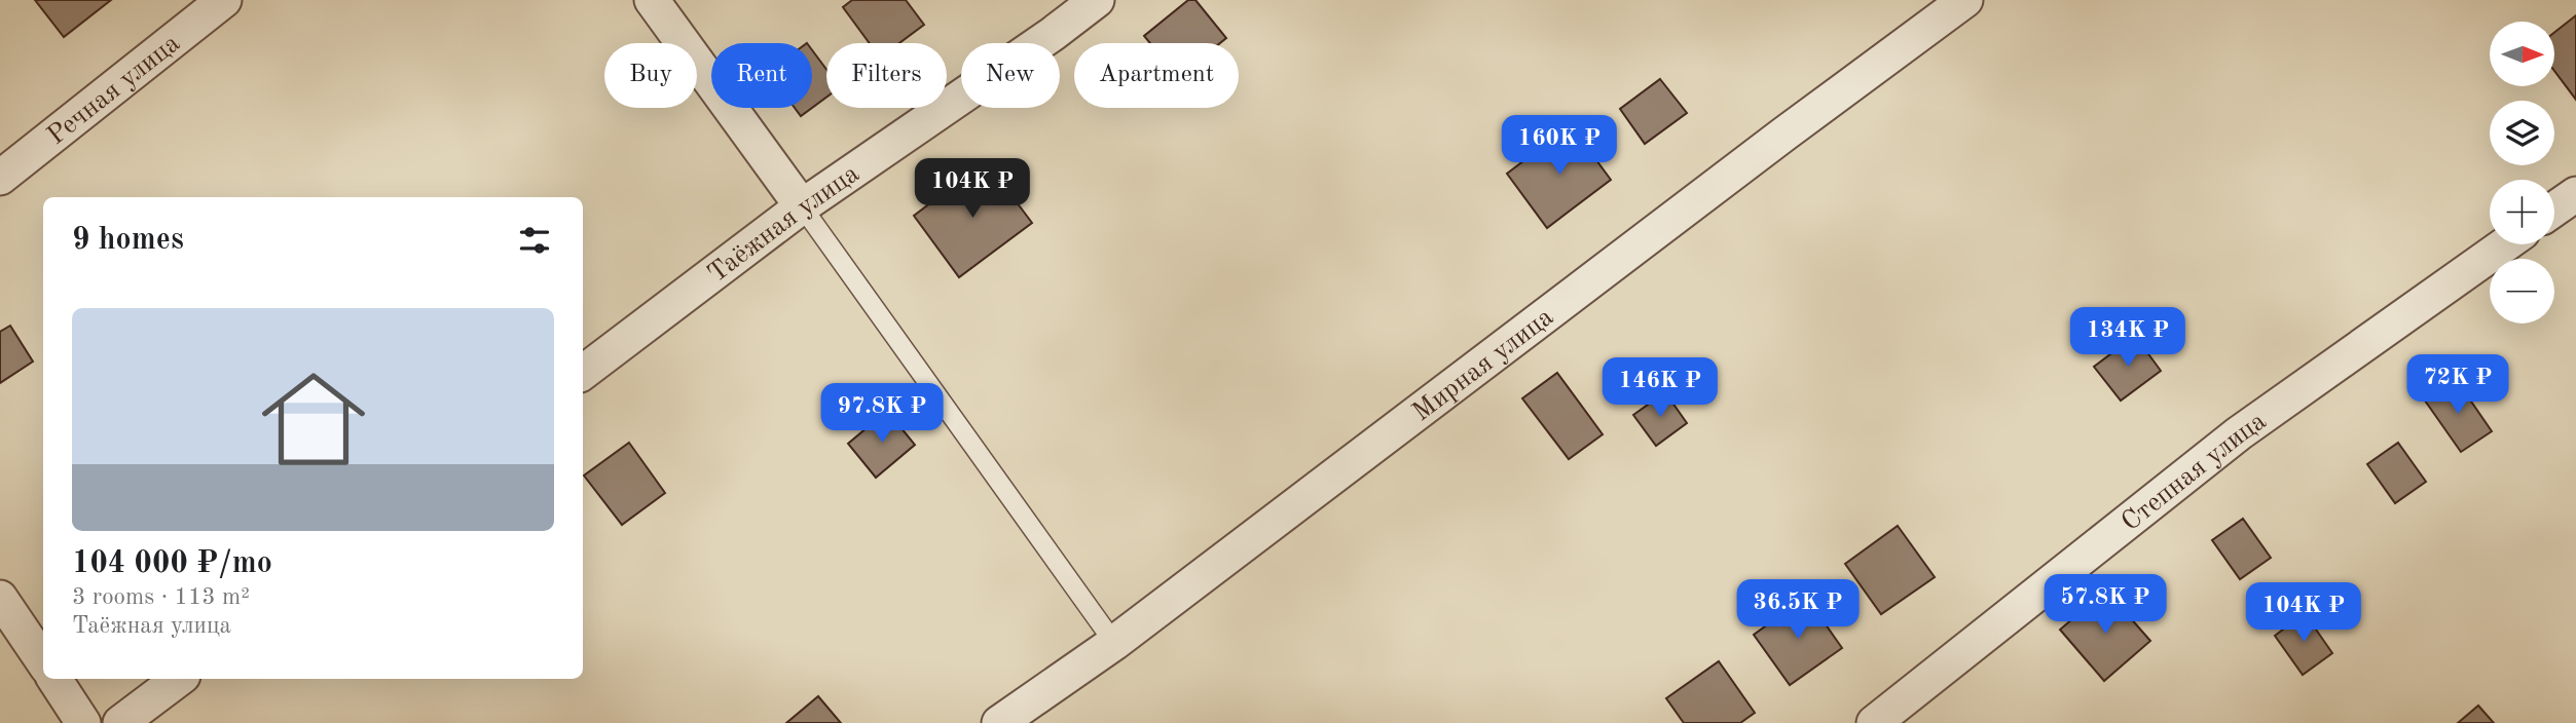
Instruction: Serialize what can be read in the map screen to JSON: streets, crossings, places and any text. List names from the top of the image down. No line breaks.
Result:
{"streets":{"street":["Речная улица","Таёжная улица","Мирная улица","Степная улица"]},"north":"right","page":{"map_buttons":["+","−"],"chip":["Buy","Rent","Filters","New","Apartment"],"price":["160K ₽","104K ₽","134K ₽","72K ₽","146K ₽","97.8K ₽","57.8K ₽","36.5K ₽","104K ₽"],"heading":"9 homes","list":[{"name":"104 000 ₽/mo","note":"3 rooms · 113 m² · Таёжная улица"}]}}
